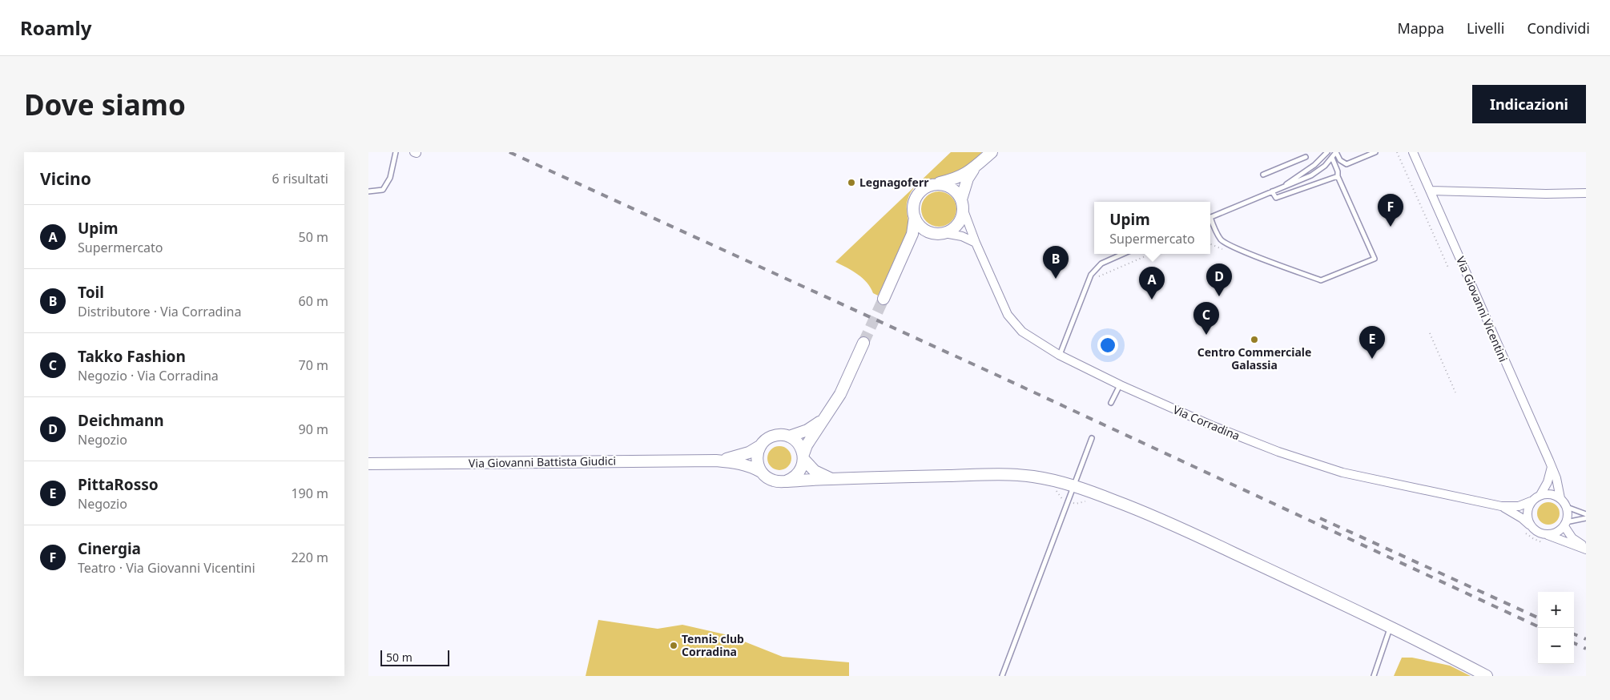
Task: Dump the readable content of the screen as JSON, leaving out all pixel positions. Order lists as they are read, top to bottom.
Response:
{
  "streets": {
    "main road": ["Via Giovanni Battista Giudici"],
    "street": ["Via Giovanni Vicentini", "Via Corradina"]
  },
  "crossings": [
    ["Via Giovanni Vicentini", "Via Corradina"]
  ],
  "places": ["Legnagoferr", "Centro Commerciale Galassia", "Tennis club Corradina"],
  "scale_bar": "50 m",
  "page": {
    "header": "Roamly",
    "nav": ["Mappa", "Livelli", "Condividi"],
    "buttons": "Indicazioni",
    "title": "Dove siamo",
    "heading": ["Vicino", "6 risultati"],
    "pins": [
      "F",
      "B",
      "D",
      "A",
      "C",
      "E"
    ],
    "popup": ["Upim", "Supermercato"],
    "list": [
      {
        "mark": "A",
        "name": "Upim",
        "note": "Supermercato",
        "value": "50 m"
      },
      {
        "mark": "B",
        "name": "Toil",
        "note": "Distributore · Via Corradina",
        "value": "60 m"
      },
      {
        "mark": "C",
        "name": "Takko Fashion",
        "note": "Negozio · Via Corradina",
        "value": "70 m"
      },
      {
        "mark": "D",
        "name": "Deichmann",
        "note": "Negozio",
        "value": "90 m"
      },
      {
        "mark": "E",
        "name": "PittaRosso",
        "note": "Negozio",
        "value": "190 m"
      },
      {
        "mark": "F",
        "name": "Cinergia",
        "note": "Teatro · Via Giovanni Vicentini",
        "value": "220 m"
      }
    ],
    "map_buttons": ["+", "−"],
    "scale": "50 m"
  }
}
